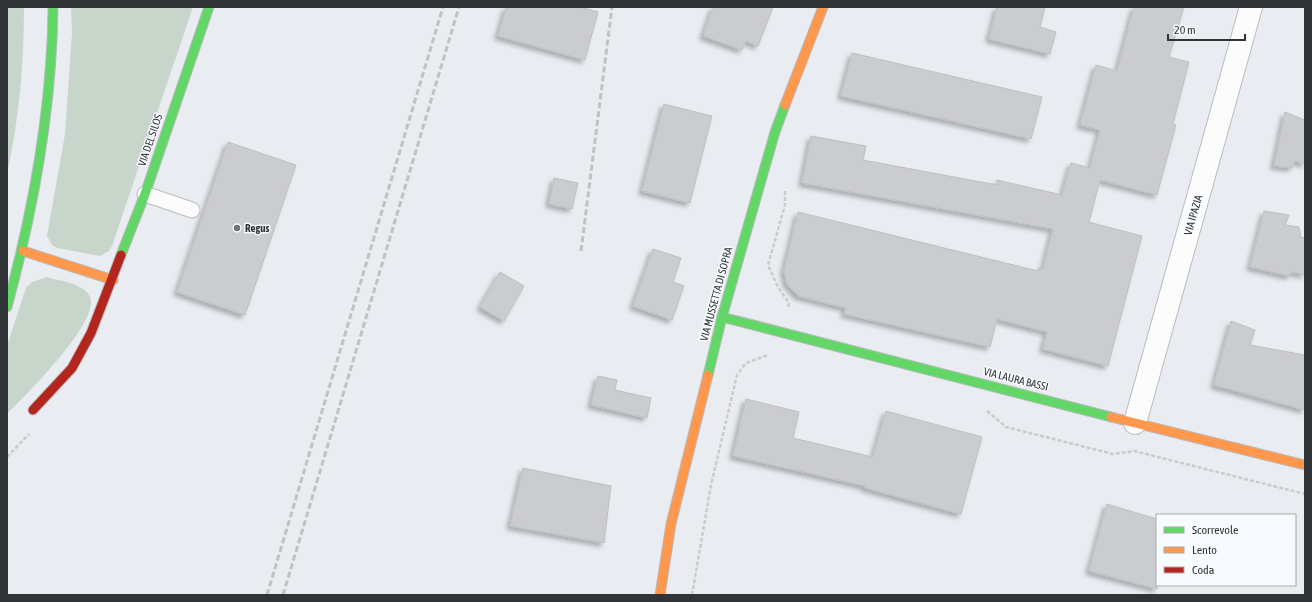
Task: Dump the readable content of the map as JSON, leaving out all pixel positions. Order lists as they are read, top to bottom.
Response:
{
  "streets": {
    "street": [
      "VIA DEL SILOS",
      "VIA IPAZIA",
      "VIA MUSSETTA DI SOPRA",
      "VIA LAURA BASSI"
    ]
  },
  "crossings": [
    ["VIA IPAZIA", "VIA LAURA BASSI"],
    ["VIA MUSSETTA DI SOPRA", "VIA LAURA BASSI"]
  ],
  "places": ["Regus"],
  "legend": ["Scorrevole", "Lento", "Coda"],
  "scale_bar": "20 m"
}
